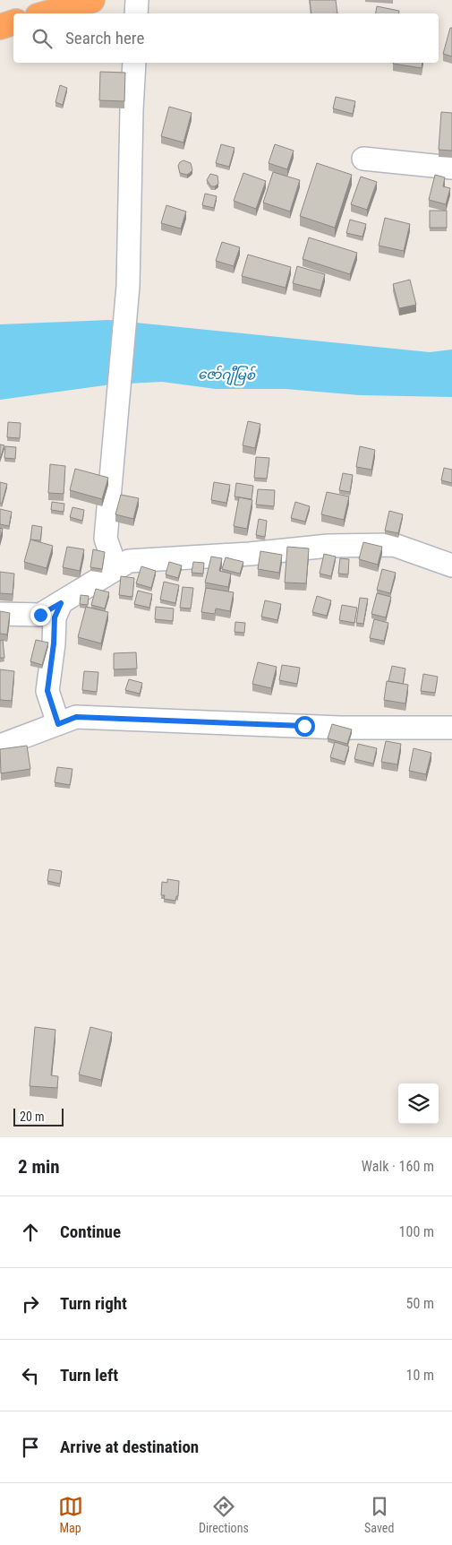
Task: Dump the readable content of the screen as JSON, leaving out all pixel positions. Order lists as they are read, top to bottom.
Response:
{
  "water": ["ဇော်ဂျီမြစ်"],
  "scale_bar": "20 m",
  "page": {
    "search": "Search here",
    "scale": "20 m",
    "heading": ["2 min", "Walk · 160 m"],
    "list": [
      ["Continue", "100 m"],
      ["Turn right", "50 m"],
      ["Turn left", "10 m"],
      "Arrive at destination"
    ],
    "nav": ["Map", "Directions", "Saved"]
  }
}
